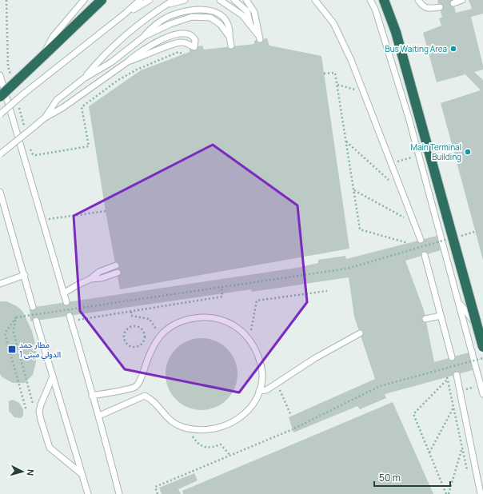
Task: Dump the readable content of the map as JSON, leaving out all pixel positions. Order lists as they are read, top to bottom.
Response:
{
  "places": {
    "other": ["Bus Waiting Area", "Main Terminal Building"],
    "transit": ["مطار حمد الدولي مبنى 1"]
  },
  "scale_bar": "50 m",
  "north": "right"
}
